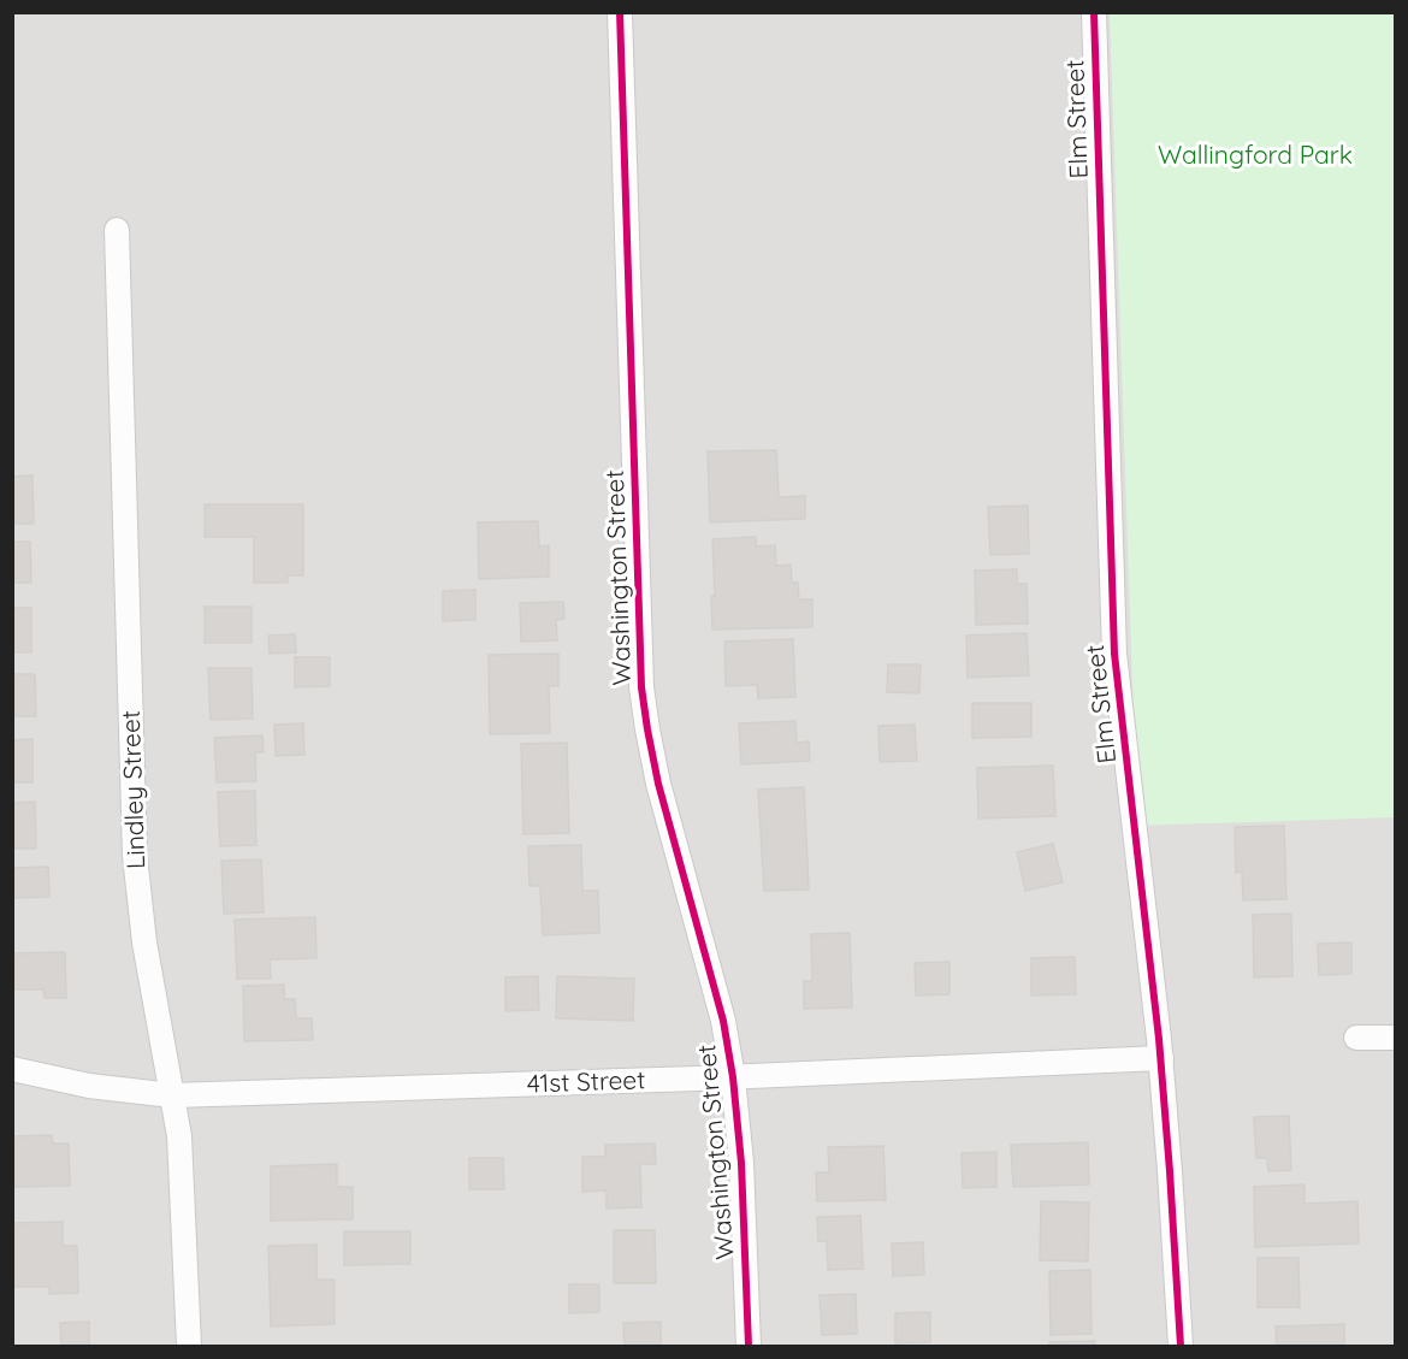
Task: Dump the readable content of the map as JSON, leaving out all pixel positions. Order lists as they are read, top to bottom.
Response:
{
  "streets": {
    "street": [
      "Elm Street",
      "Washington Street",
      "Lindley Street",
      "41st Street"
    ]
  },
  "crossings": [
    ["Elm Street", "41st Street"],
    ["Washington Street", "41st Street"],
    ["Lindley Street", "41st Street"]
  ],
  "parks": ["Wallingford Park"]
}
